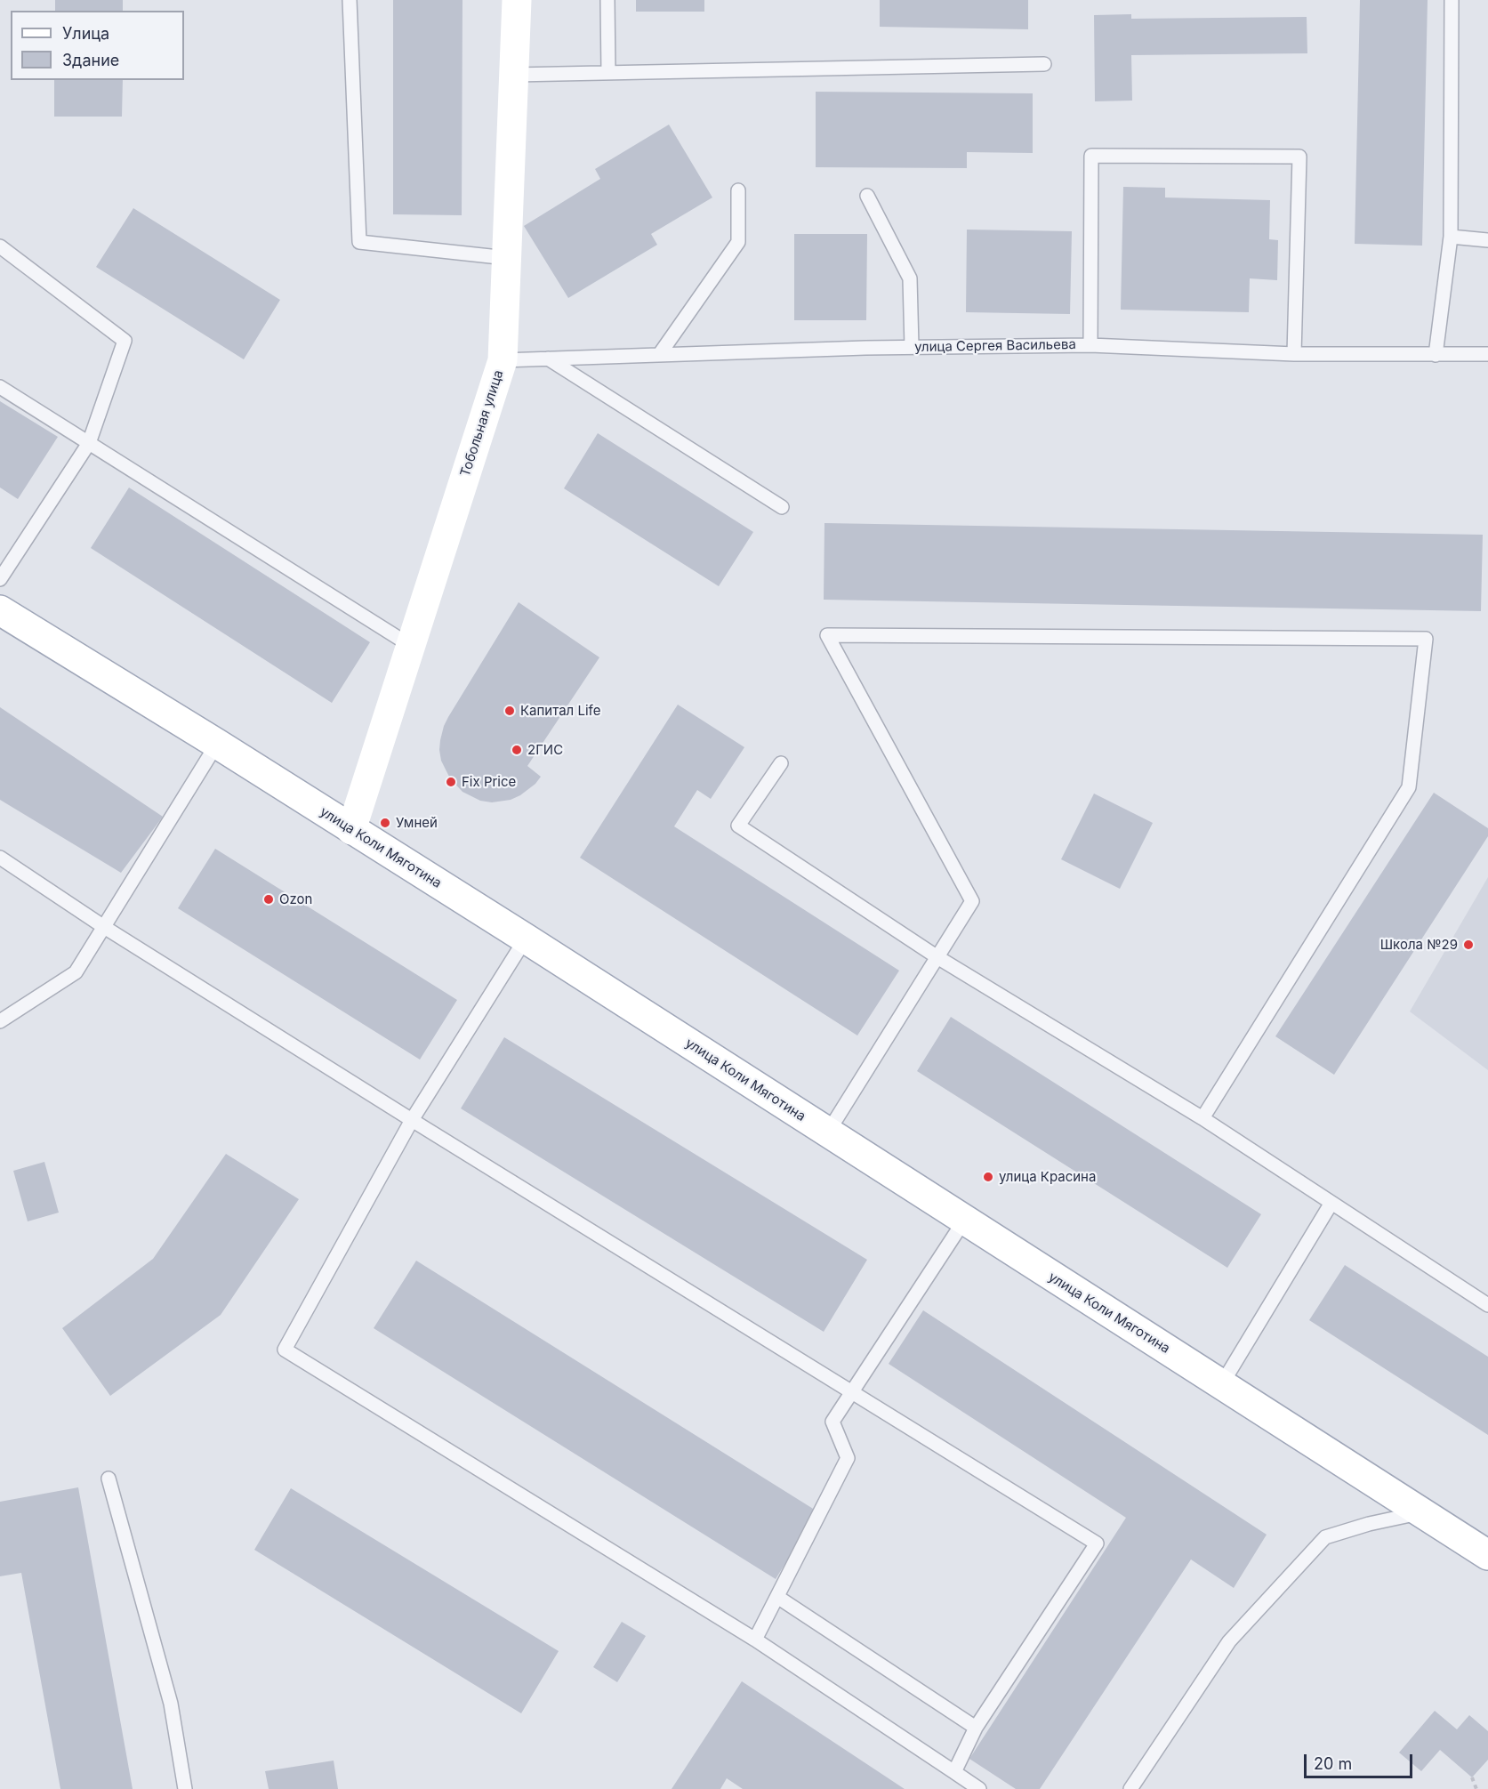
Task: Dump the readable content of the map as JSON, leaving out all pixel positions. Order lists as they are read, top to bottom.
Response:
{
  "streets": {
    "main road": ["Тобольная улица", "улица Коли Мяготина"],
    "lane": ["улица Сергея Васильева"]
  },
  "crossings": [
    ["улица Сергея Васильева", "Тобольная улица"],
    ["Тобольная улица", "улица Коли Мяготина"]
  ],
  "places": [
    "Капитал Life",
    "2ГИС",
    "Fix Price",
    "Умней",
    "Ozon",
    "Школа №29",
    "улица Красина"
  ],
  "legend": ["Улица", "Здание"],
  "scale_bar": "20 m"
}
